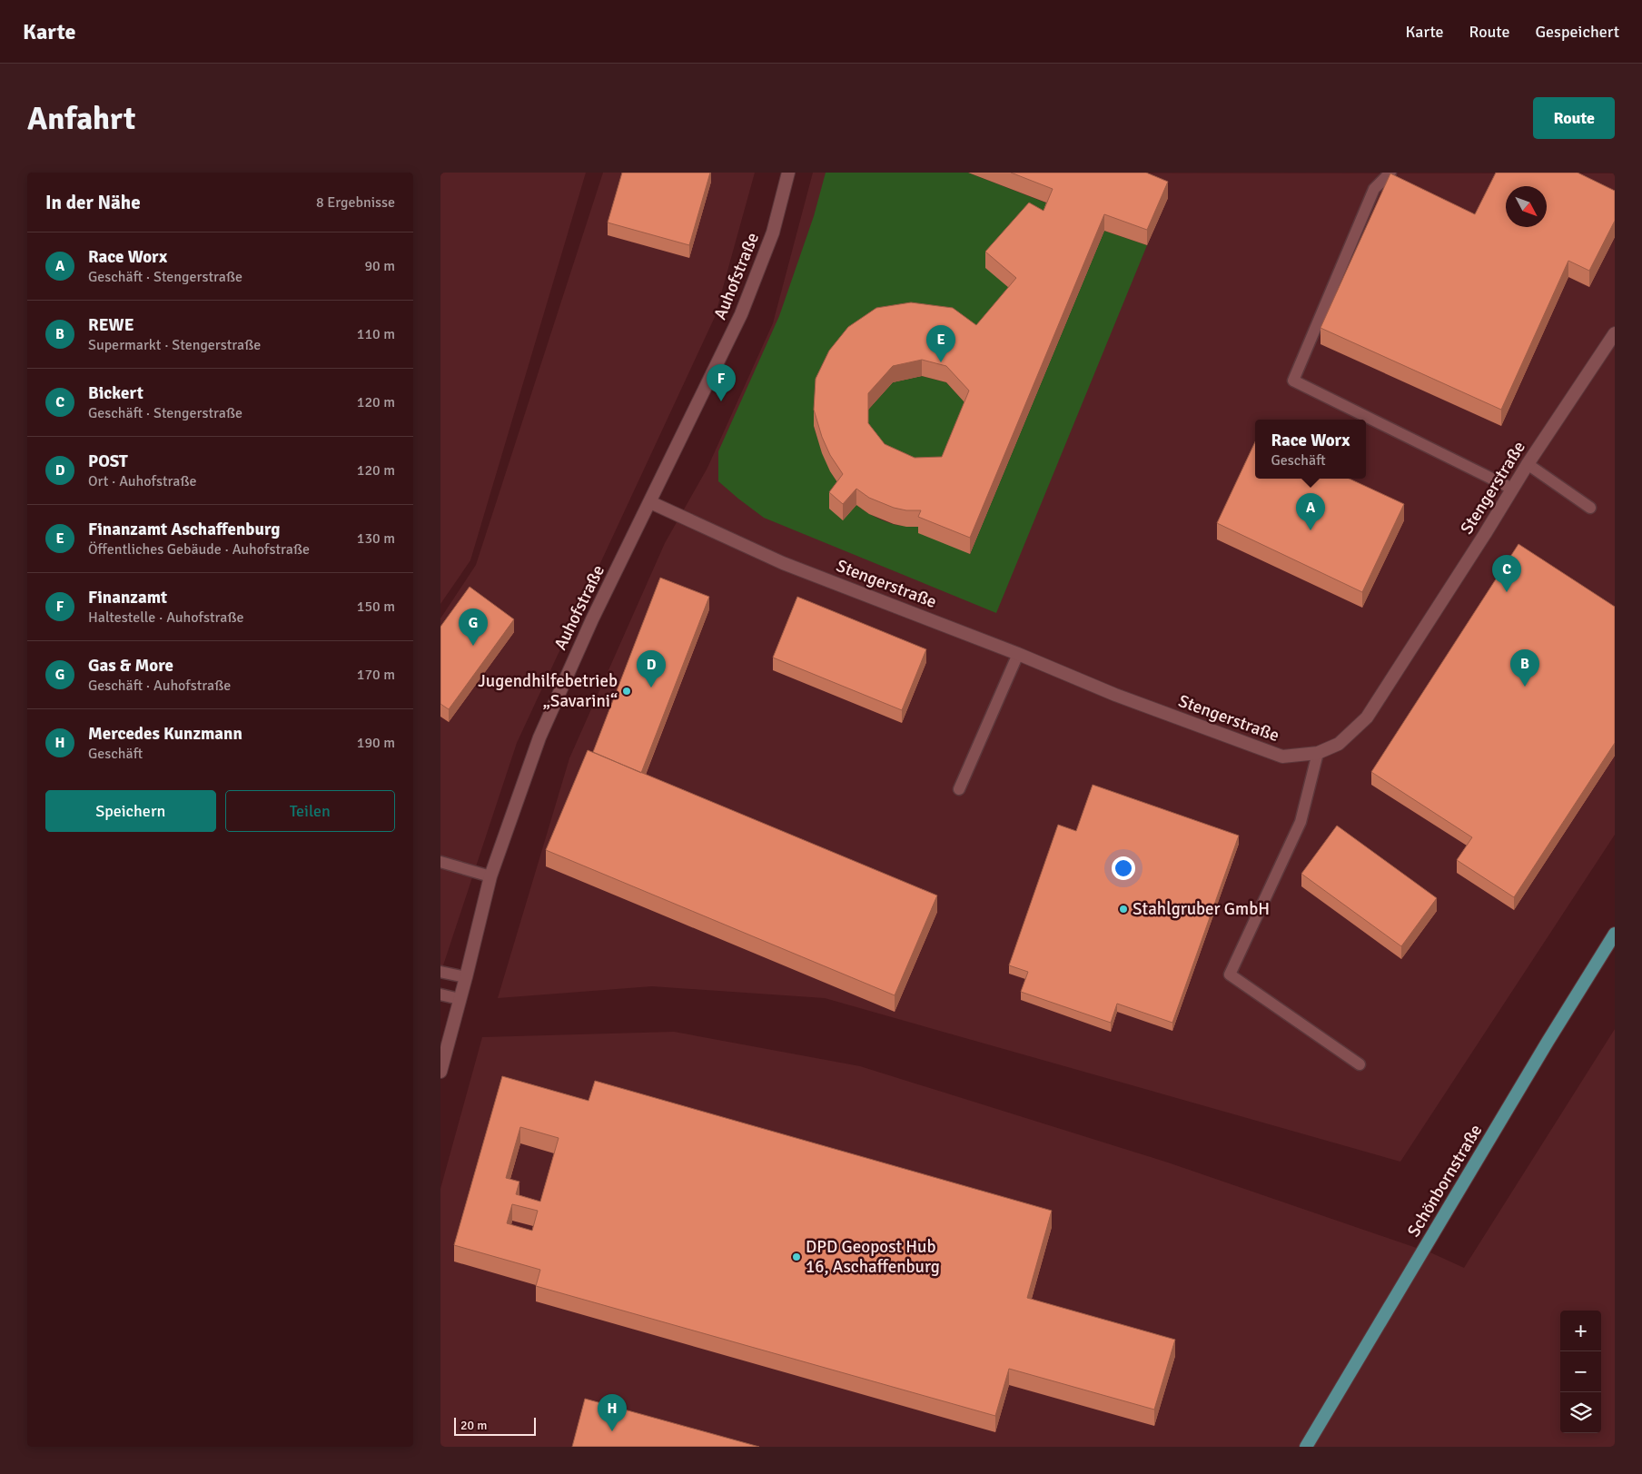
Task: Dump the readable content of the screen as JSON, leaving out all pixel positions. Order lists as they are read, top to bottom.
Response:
{
  "streets": {
    "main road": ["Schönbornstraße"],
    "street": ["Auhofstraße", "Stengerstraße"]
  },
  "crossings": [
    ["Auhofstraße", "Stengerstraße"]
  ],
  "places": ["Jugendhilfebetrieb „Savarini“", "Stahlgruber GmbH", "DPD Geopost Hub 16, Aschaffenburg"],
  "scale_bar": "20 m",
  "north": "bottom right",
  "page": {
    "header": "Karte",
    "nav": ["Karte", "Route", "Gespeichert"],
    "buttons": [
      "Route",
      ["Speichern", "Teilen"]
    ],
    "title": "Anfahrt",
    "heading": ["In der Nähe", "8 Ergebnisse"],
    "list": [
      {
        "mark": "A",
        "name": "Race Worx",
        "note": "Geschäft · Stengerstraße",
        "value": "90 m"
      },
      {
        "mark": "B",
        "name": "REWE",
        "note": "Supermarkt · Stengerstraße",
        "value": "110 m"
      },
      {
        "mark": "C",
        "name": "Bickert",
        "note": "Geschäft · Stengerstraße",
        "value": "120 m"
      },
      {
        "mark": "D",
        "name": "POST",
        "note": "Ort · Auhofstraße",
        "value": "120 m"
      },
      {
        "mark": "E",
        "name": "Finanzamt Aschaffenburg",
        "note": "Öffentliches Gebäude · Auhofstraße",
        "value": "130 m"
      },
      {
        "mark": "F",
        "name": "Finanzamt",
        "note": "Haltestelle · Auhofstraße",
        "value": "150 m"
      },
      {
        "mark": "G",
        "name": "Gas & More",
        "note": "Geschäft · Auhofstraße",
        "value": "170 m"
      },
      {
        "mark": "H",
        "name": "Mercedes Kunzmann",
        "note": "Geschäft",
        "value": "190 m"
      }
    ],
    "pins": [
      "E",
      "F",
      "A",
      "C",
      "G",
      "B",
      "D",
      "H"
    ],
    "popup": ["Race Worx", "Geschäft"],
    "map_buttons": ["+", "−"],
    "scale": "20 m"
  }
}
